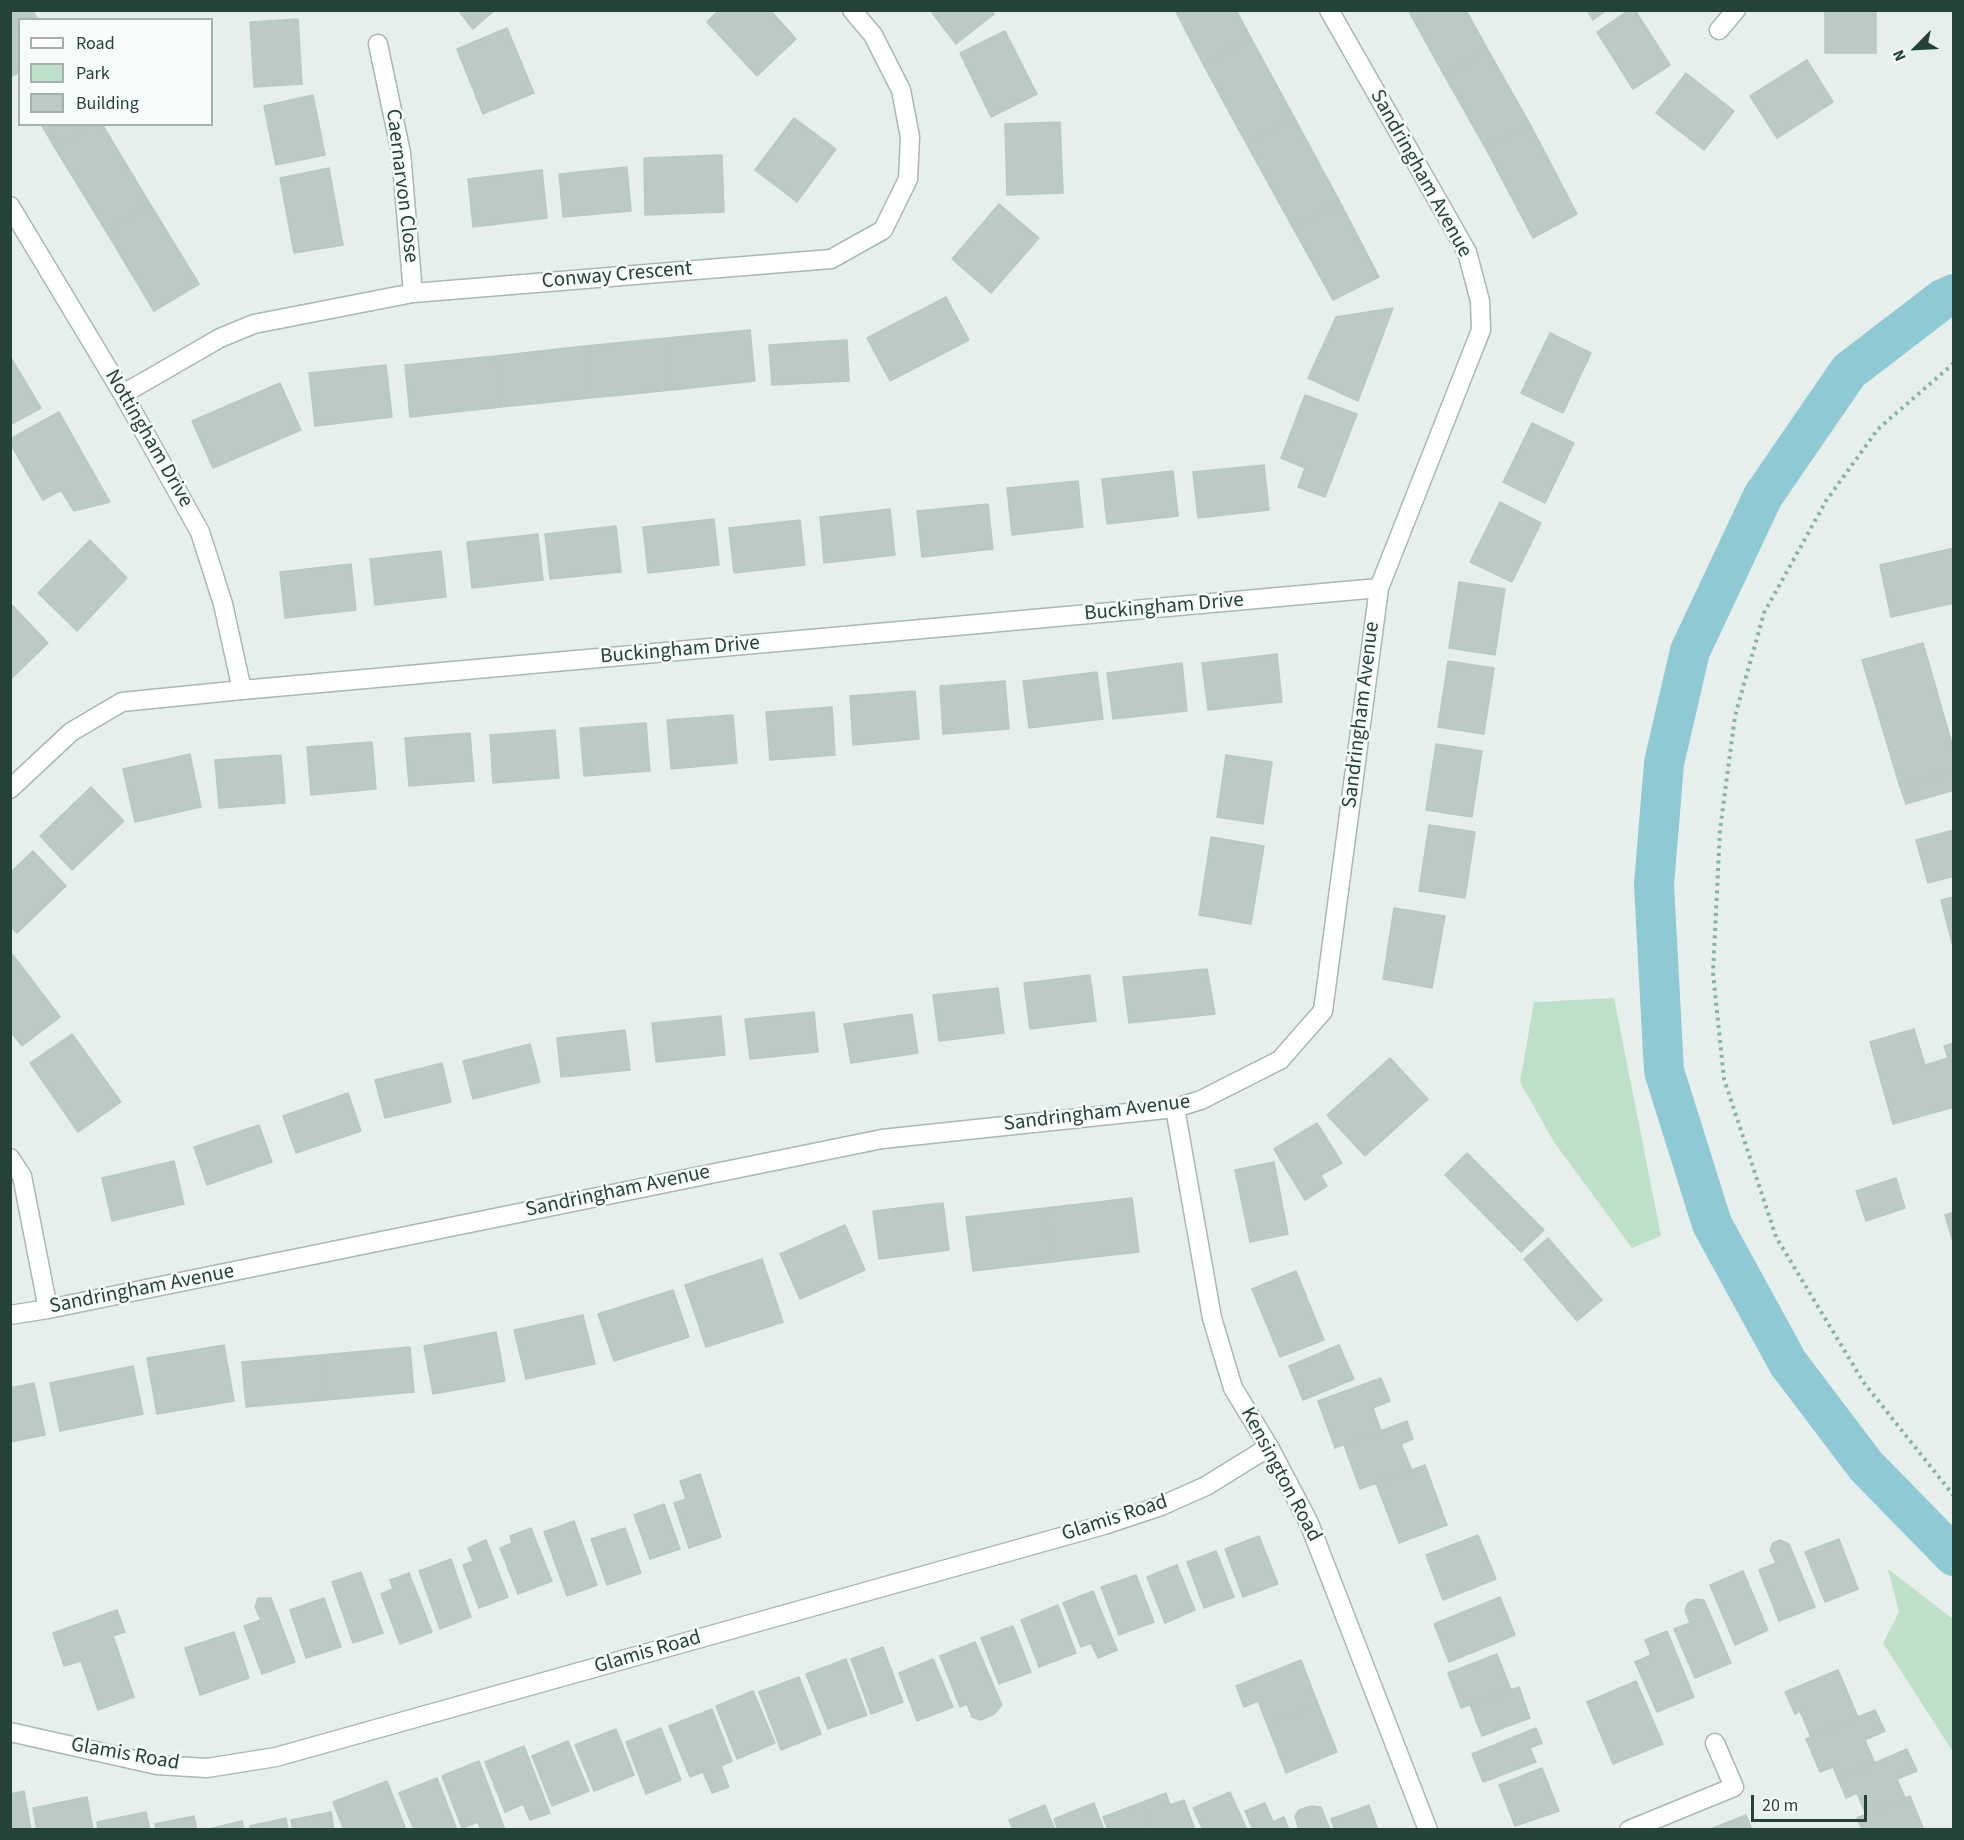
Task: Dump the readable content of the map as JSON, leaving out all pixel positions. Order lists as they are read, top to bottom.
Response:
{
  "streets": {
    "street": [
      "Sandringham Avenue",
      "Caernarvon Close",
      "Conway Crescent",
      "Nottingham Drive",
      "Buckingham Drive",
      "Kensington Road",
      "Glamis Road"
    ]
  },
  "crossings": [
    ["Sandringham Avenue", "Buckingham Drive"],
    ["Sandringham Avenue", "Kensington Road"],
    ["Caernarvon Close", "Conway Crescent"],
    ["Conway Crescent", "Nottingham Drive"],
    ["Nottingham Drive", "Buckingham Drive"],
    ["Kensington Road", "Glamis Road"]
  ],
  "legend": ["Road", "Park", "Building"],
  "scale_bar": "20 m",
  "north": "bottom left"
}
